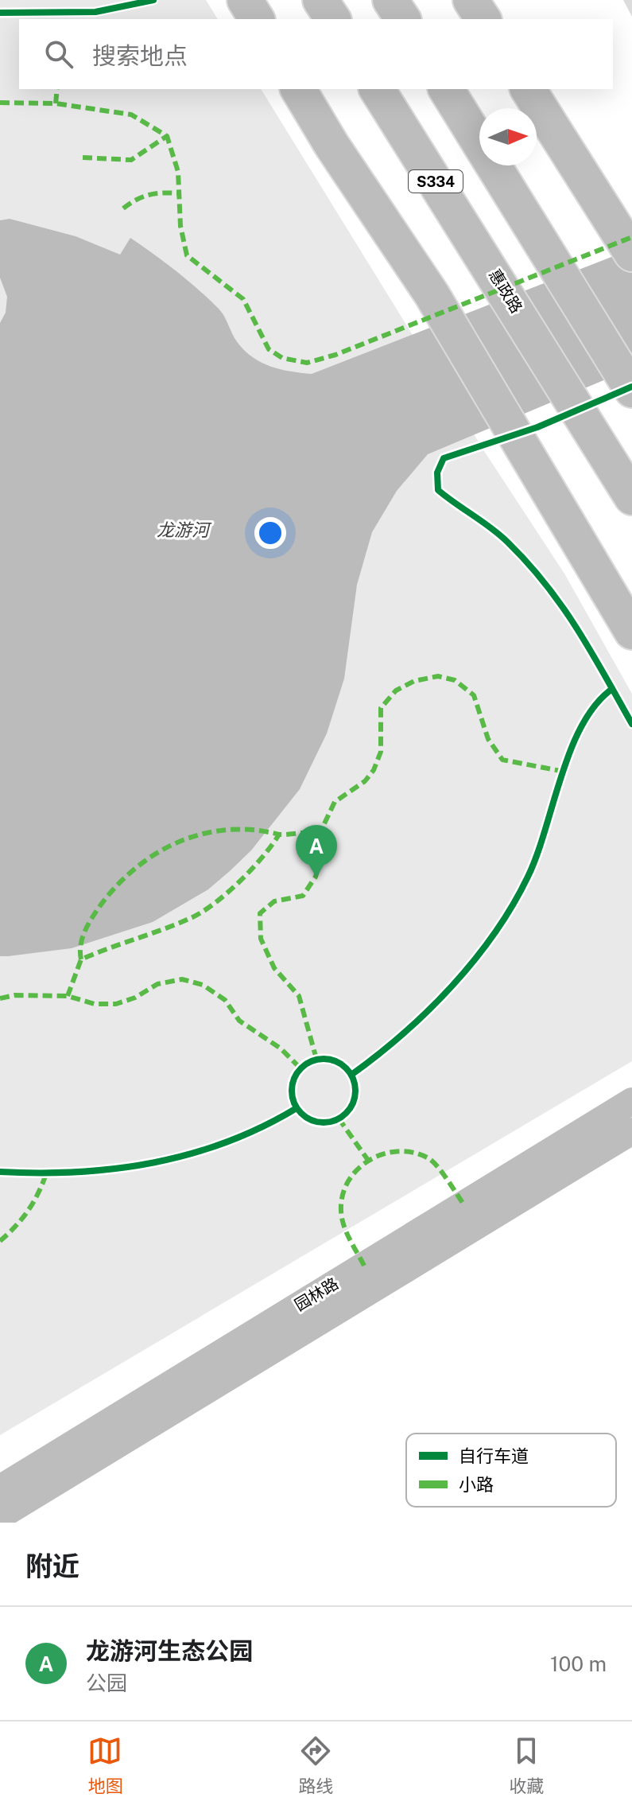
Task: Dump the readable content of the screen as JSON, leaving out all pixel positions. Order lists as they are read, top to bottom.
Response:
{
  "streets": {
    "main road": ["S334", "惠政路"],
    "street": ["园林路"]
  },
  "water": ["龙游河"],
  "legend": ["自行车道", "小路"],
  "north": "right",
  "page": {
    "search": "搜索地点",
    "pins": "A",
    "heading": "附近",
    "list": [
      {
        "mark": "A",
        "name": "龙游河生态公园",
        "note": "公园",
        "value": "100 m"
      }
    ],
    "nav": ["地图", "路线", "收藏"]
  }
}
